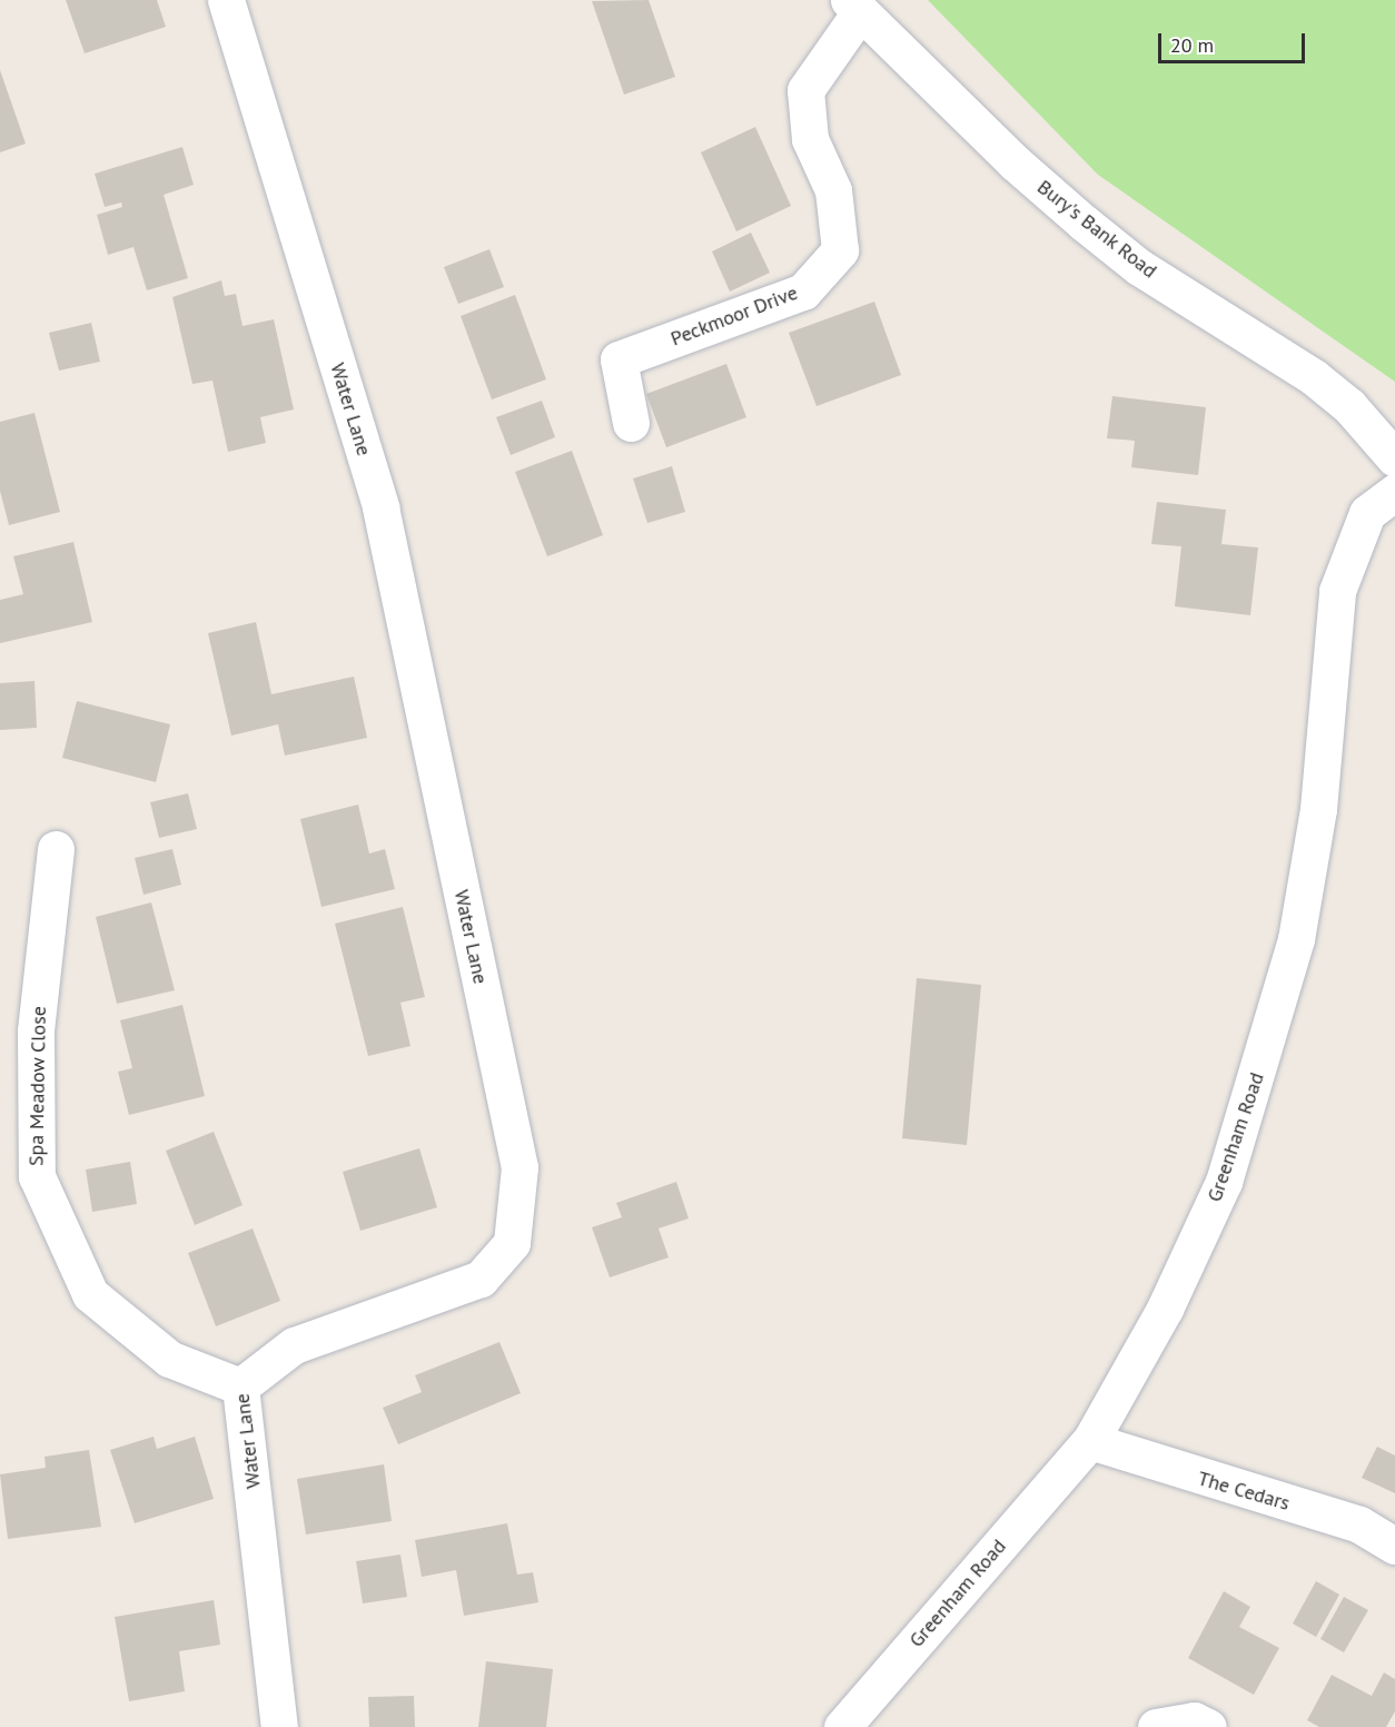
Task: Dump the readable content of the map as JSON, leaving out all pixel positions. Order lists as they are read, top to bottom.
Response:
{
  "streets": {
    "street": [
      "Bury's Bank Road",
      "Peckmoor Drive",
      "Water Lane",
      "Spa Meadow Close",
      "Greenham Road",
      "The Cedars"
    ]
  },
  "crossings": [
    ["Bury's Bank Road", "Peckmoor Drive"],
    ["Water Lane", "Spa Meadow Close"],
    ["Greenham Road", "The Cedars"]
  ],
  "scale_bar": "20 m"
}
